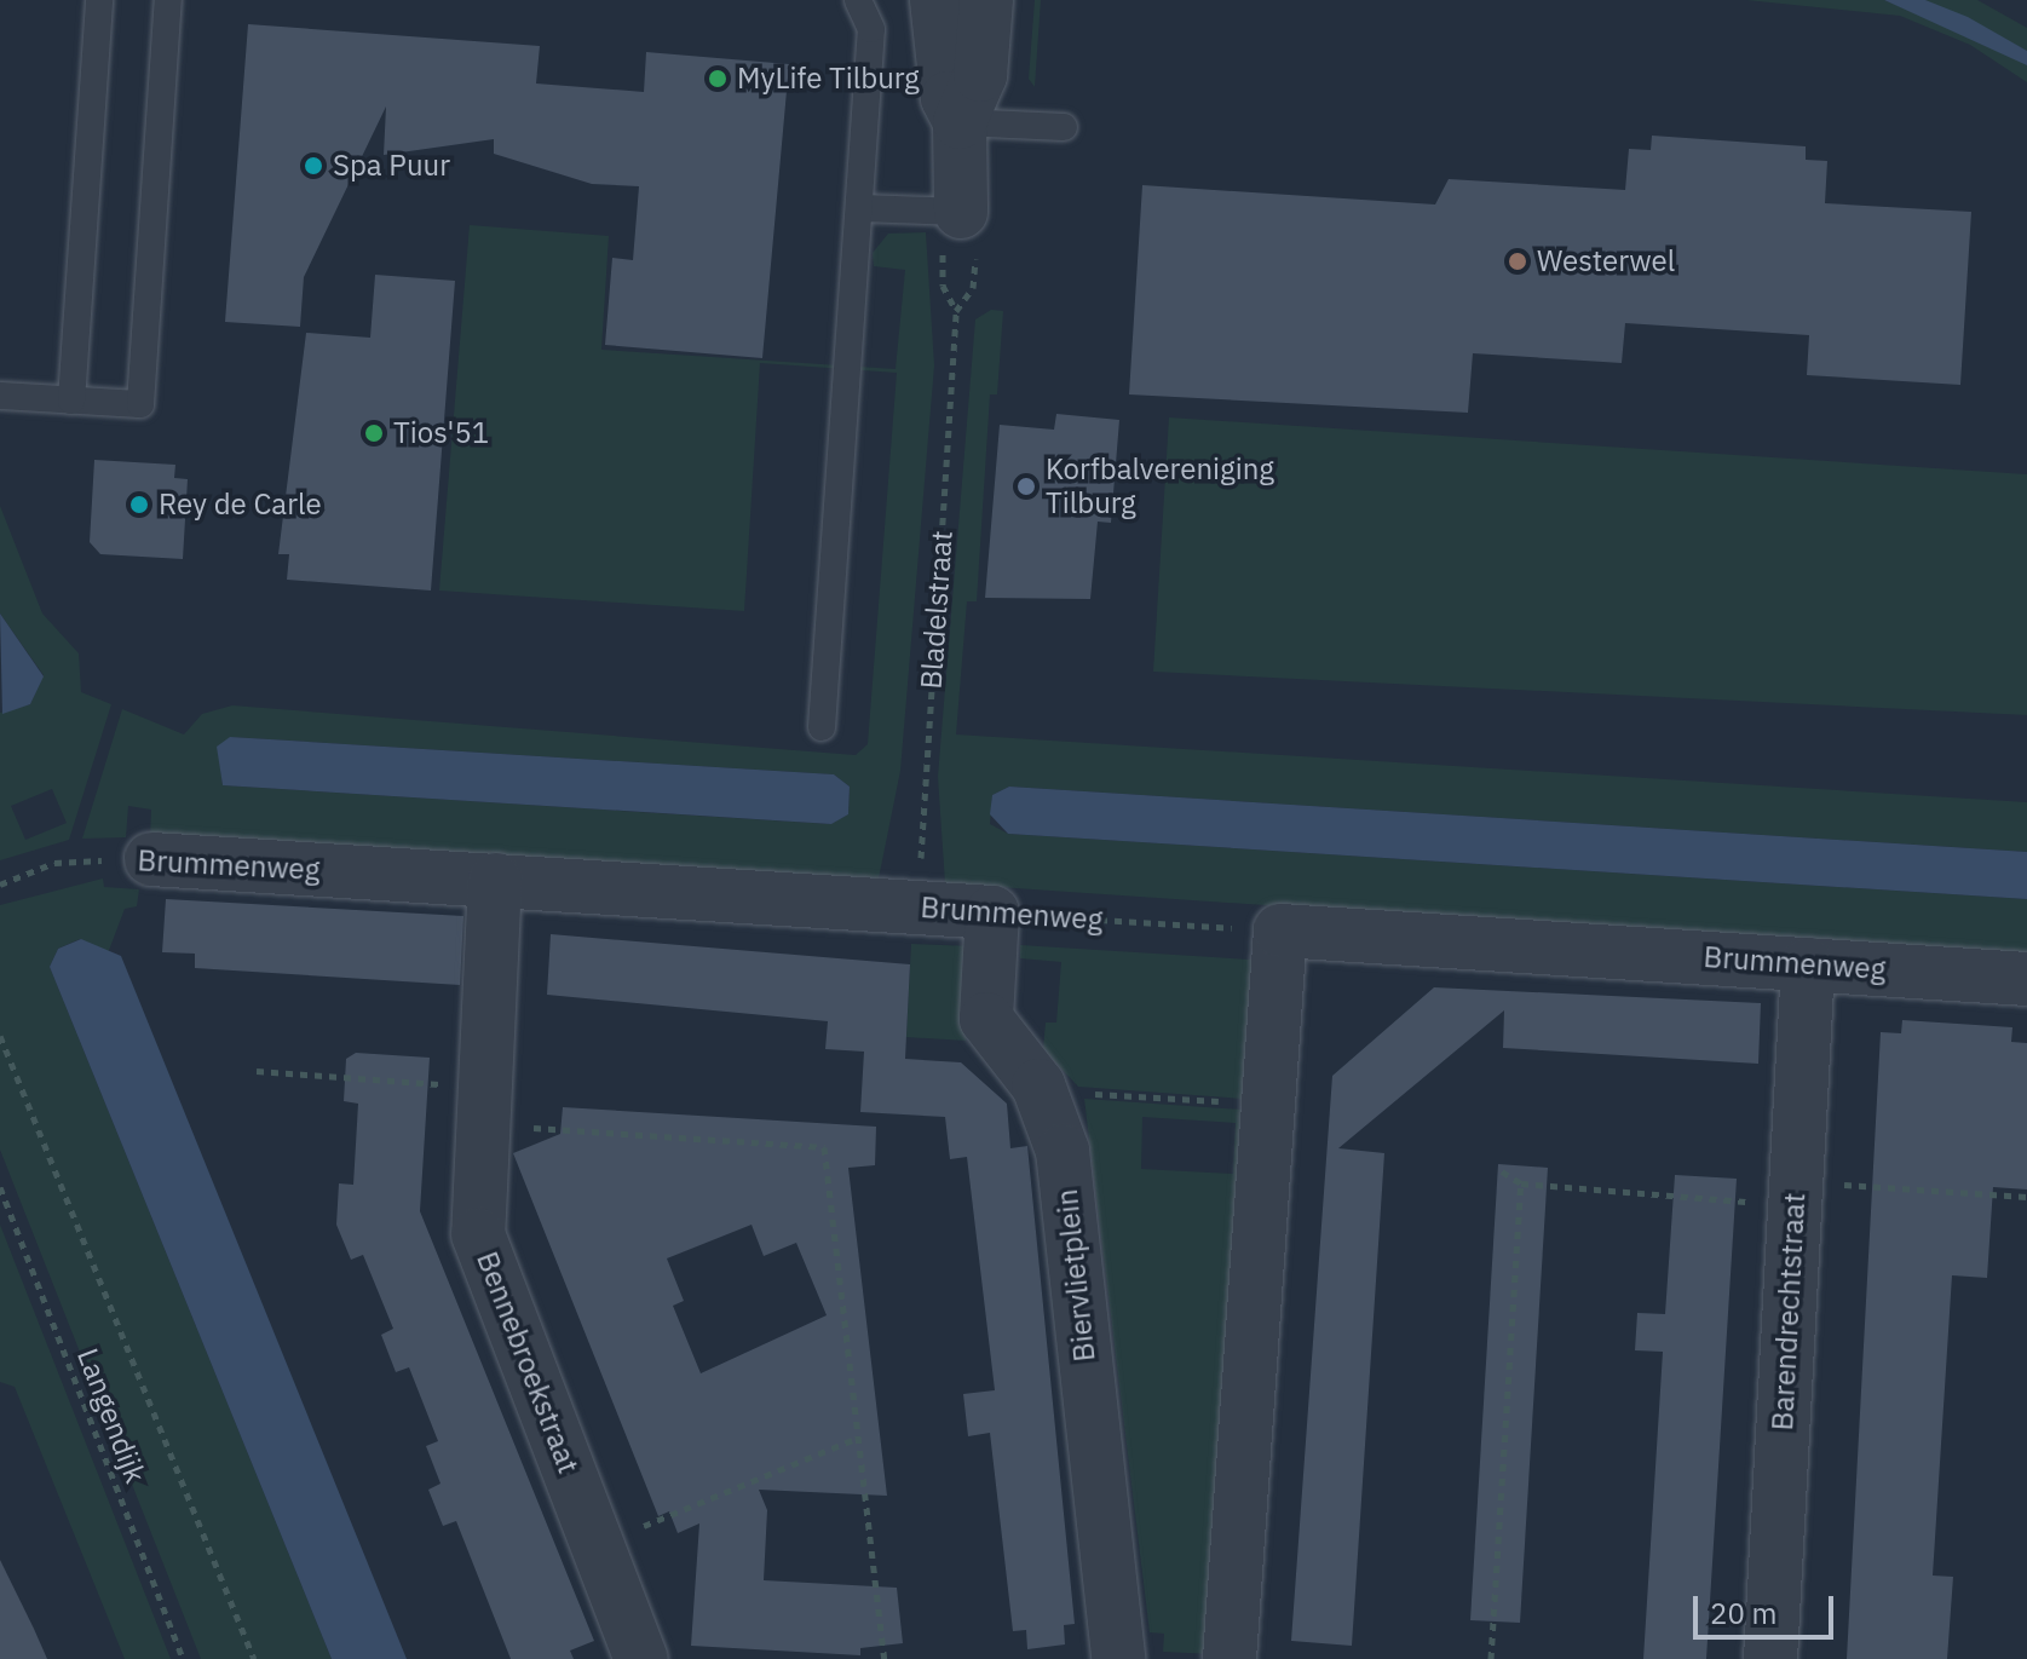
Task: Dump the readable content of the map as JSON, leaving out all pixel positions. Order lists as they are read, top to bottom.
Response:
{
  "streets": {
    "street": [
      "Brummenweg",
      "Biervlietplein",
      "Barendrechtstraat",
      "Bennebroekstraat"
    ],
    "path": ["Bladelstraat", "Langendijk"]
  },
  "crossings": [
    ["Bladelstraat", "Brummenweg"],
    ["Brummenweg", "Biervlietplein"],
    ["Brummenweg", "Barendrechtstraat"],
    ["Brummenweg", "Bennebroekstraat"]
  ],
  "places": [
    "MyLife Tilburg",
    "Spa Puur",
    "Westerwel",
    "Tios'51",
    "Korfbalvereniging Tilburg",
    "Rey de Carle"
  ],
  "scale_bar": "20 m"
}
